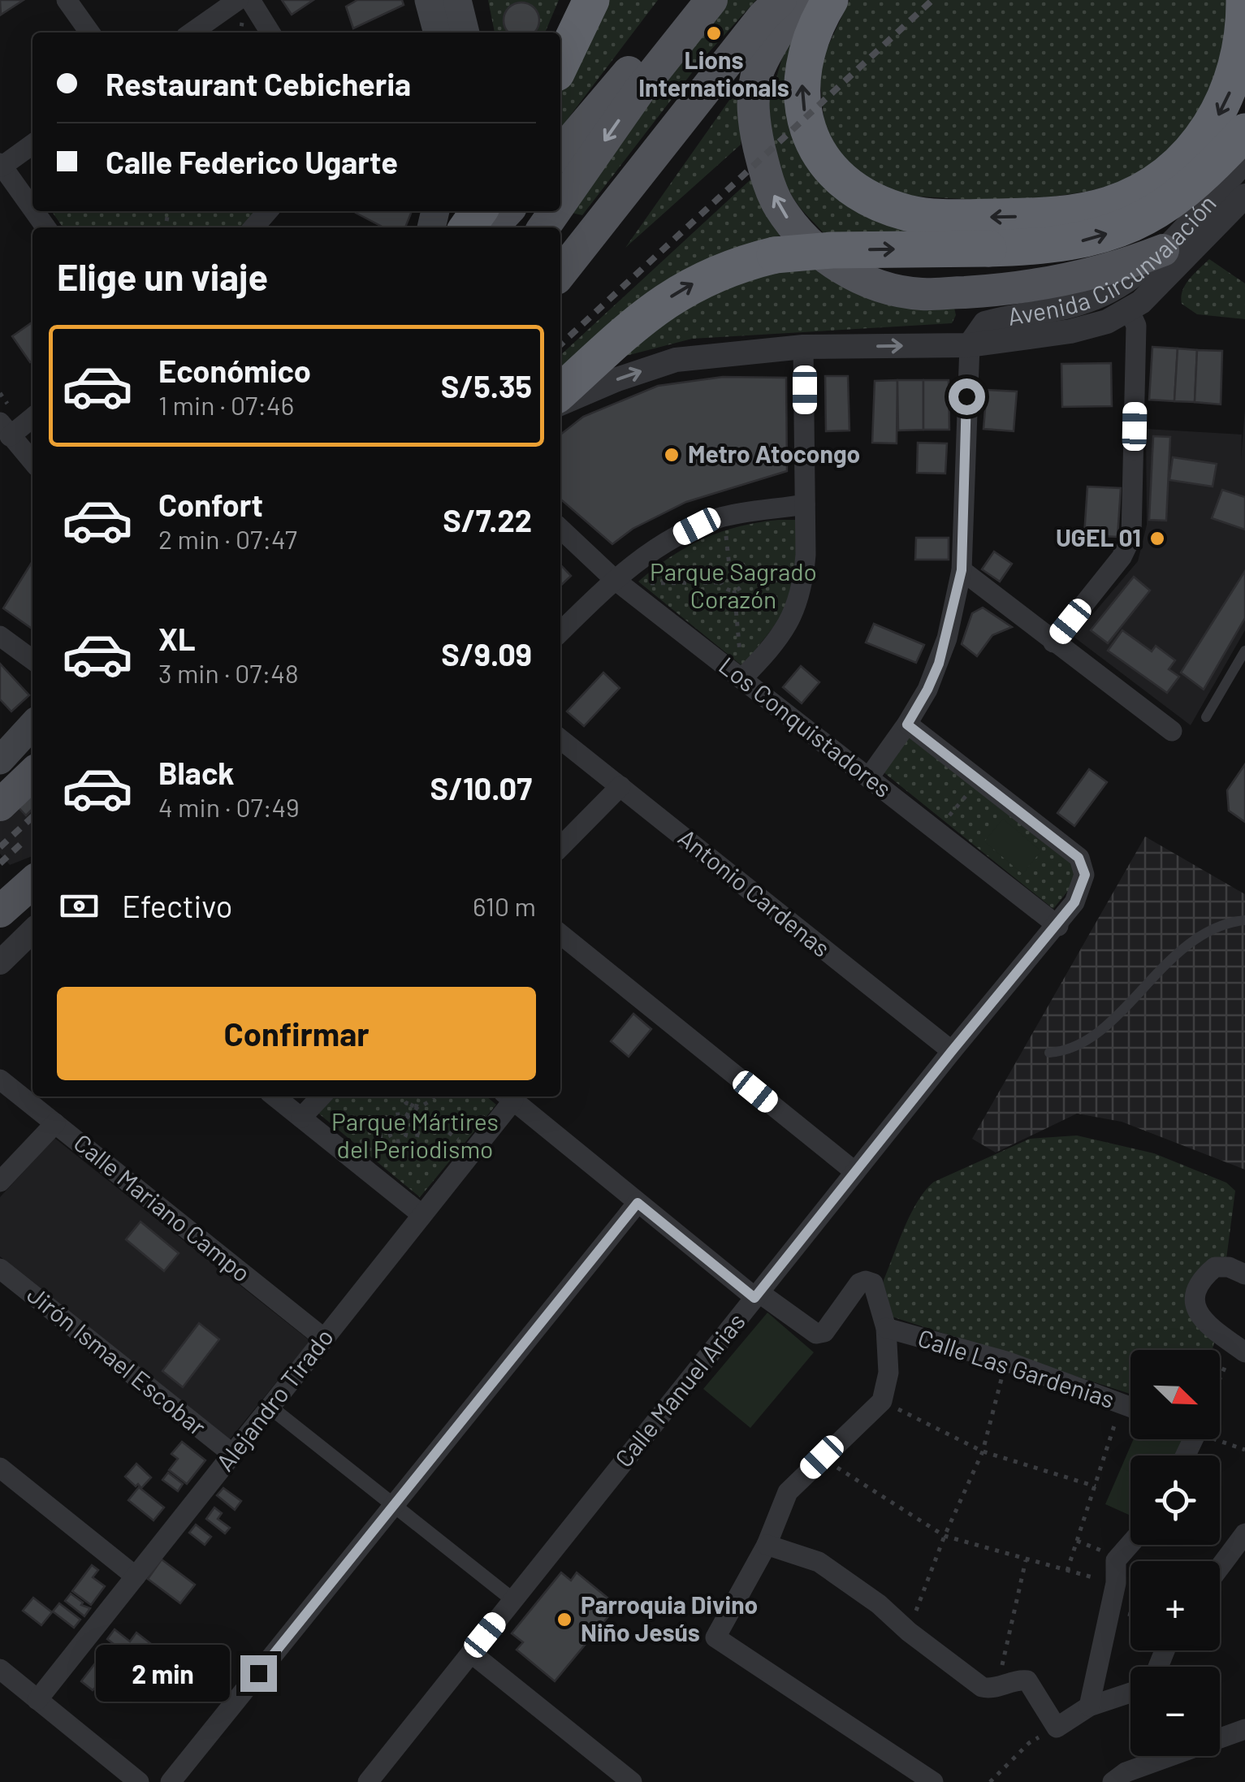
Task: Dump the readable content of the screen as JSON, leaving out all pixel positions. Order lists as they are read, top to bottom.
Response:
{
  "streets": {
    "street": [
      "Avenida Circunvalación",
      "Los Conquistadores",
      "Antonio Cardenas",
      "Calle Mariano Campo",
      "Jirón Ismael Escobar",
      "Calle Las Gardenias",
      "Calle Manuel Arias",
      "Alejandro Tirado"
    ]
  },
  "crossings": [
    ["Los Conquistadores", "Calle Manuel Arias"],
    ["Antonio Cardenas", "Calle Manuel Arias"],
    ["Calle Mariano Campo", "Alejandro Tirado"],
    ["Jirón Ismael Escobar", "Alejandro Tirado"]
  ],
  "parks": ["Parque Sagrado Corazón", "Parque Mártires del Periodismo"],
  "places": [
    "Lions Internationals",
    "Metro Atocongo",
    "UGEL 01",
    "Parroquia Divino Niño Jesús"
  ],
  "north": "bottom right",
  "page": {
    "banner": ["Restaurant Cebicheria", "Calle Federico Ugarte"],
    "heading": "Elige un viaje",
    "list": [
      {
        "name": "Económico",
        "note": "1 min · 07:46",
        "value": "S/5.35"
      },
      {
        "name": "Confort",
        "note": "2 min · 07:47",
        "value": "S/7.22"
      },
      {
        "name": "XL",
        "note": "3 min · 07:48",
        "value": "S/9.09"
      },
      {
        "name": "Black",
        "note": "4 min · 07:49",
        "value": "S/10.07"
      }
    ],
    "pay": ["Efectivo", "610 m"],
    "buttons": "Confirmar",
    "map_buttons": ["+", "−"],
    "bubble": "2 min"
  }
}
